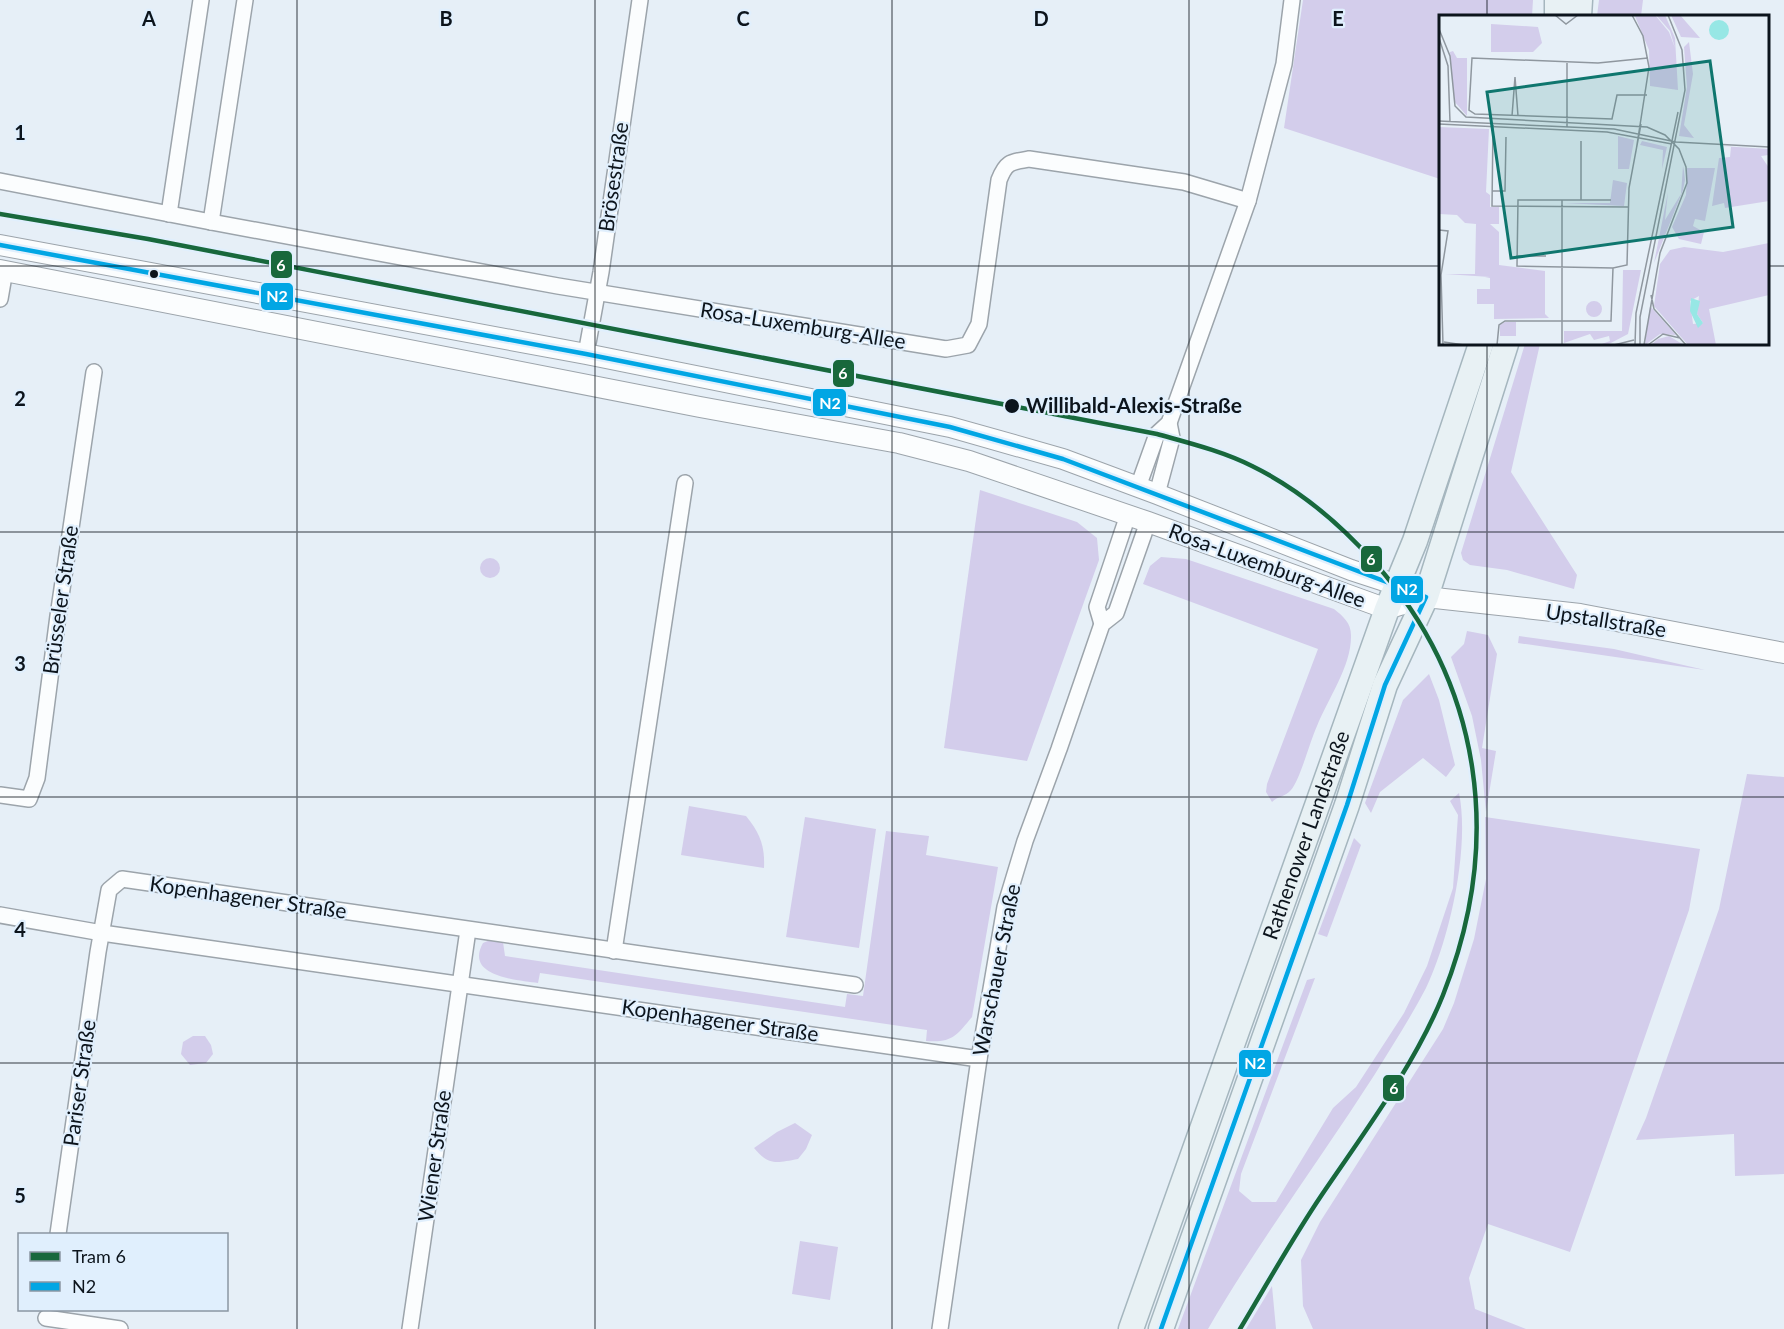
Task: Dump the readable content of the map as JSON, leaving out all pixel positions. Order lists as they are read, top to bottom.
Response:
{
  "streets": {
    "main road": ["Rathenower Landstraße"],
    "street": [
      "Brösestraße",
      "Rosa-Luxemburg-Allee",
      "Brüsseler Straße",
      "Upstallstraße",
      "Kopenhagener Straße",
      "Warschauer Straße",
      "Pariser Straße",
      "Wiener Straße"
    ]
  },
  "crossings": [
    ["Brösestraße", "Rosa-Luxemburg-Allee"],
    ["Rosa-Luxemburg-Allee", "Upstallstraße"],
    ["Rosa-Luxemburg-Allee", "Rathenower Landstraße"],
    ["Rosa-Luxemburg-Allee", "Warschauer Straße"],
    ["Upstallstraße", "Rathenower Landstraße"],
    ["Kopenhagener Straße", "Warschauer Straße"],
    ["Kopenhagener Straße", "Pariser Straße"],
    ["Kopenhagener Straße", "Wiener Straße"]
  ],
  "places": ["Willibald-Alexis-Straße"],
  "lines": ["tram line 6", "transit line N2"],
  "legend": ["Tram 6", "N2"],
  "grid": {
    "columns": [
      "A",
      "B",
      "C",
      "D",
      "E"
    ],
    "rows": [
      "1",
      "2",
      "3",
      "4",
      "5"
    ]
  }
}
